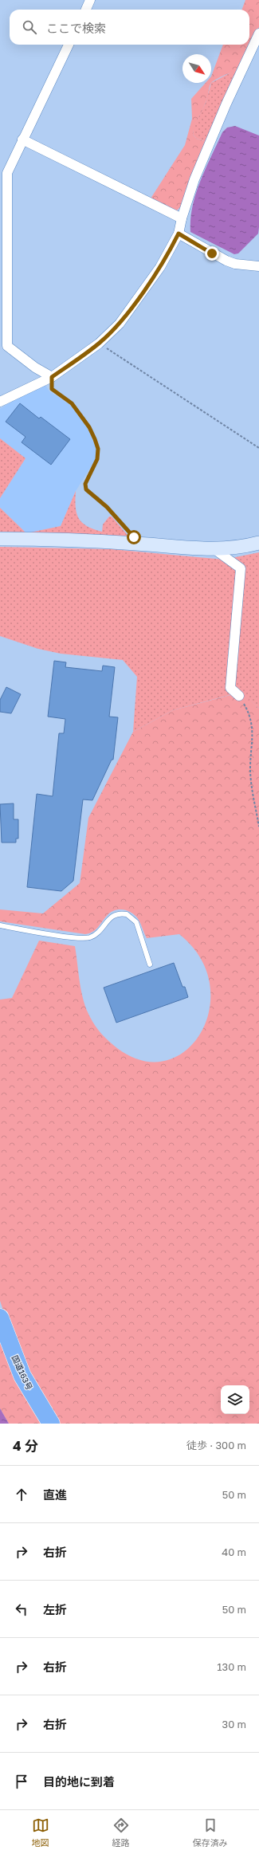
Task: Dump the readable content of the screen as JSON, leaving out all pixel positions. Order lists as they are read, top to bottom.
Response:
{
  "streets": {
    "highway": ["国道163号"]
  },
  "north": "bottom right",
  "page": {
    "search": "ここで検索",
    "heading": ["4 分", "徒歩 · 300 m"],
    "list": [
      ["直進", "50 m"],
      ["右折", "40 m"],
      ["左折", "50 m"],
      ["右折", "130 m"],
      ["右折", "30 m"],
      "目的地に到着"
    ],
    "nav": ["地図", "経路", "保存済み"]
  }
}
